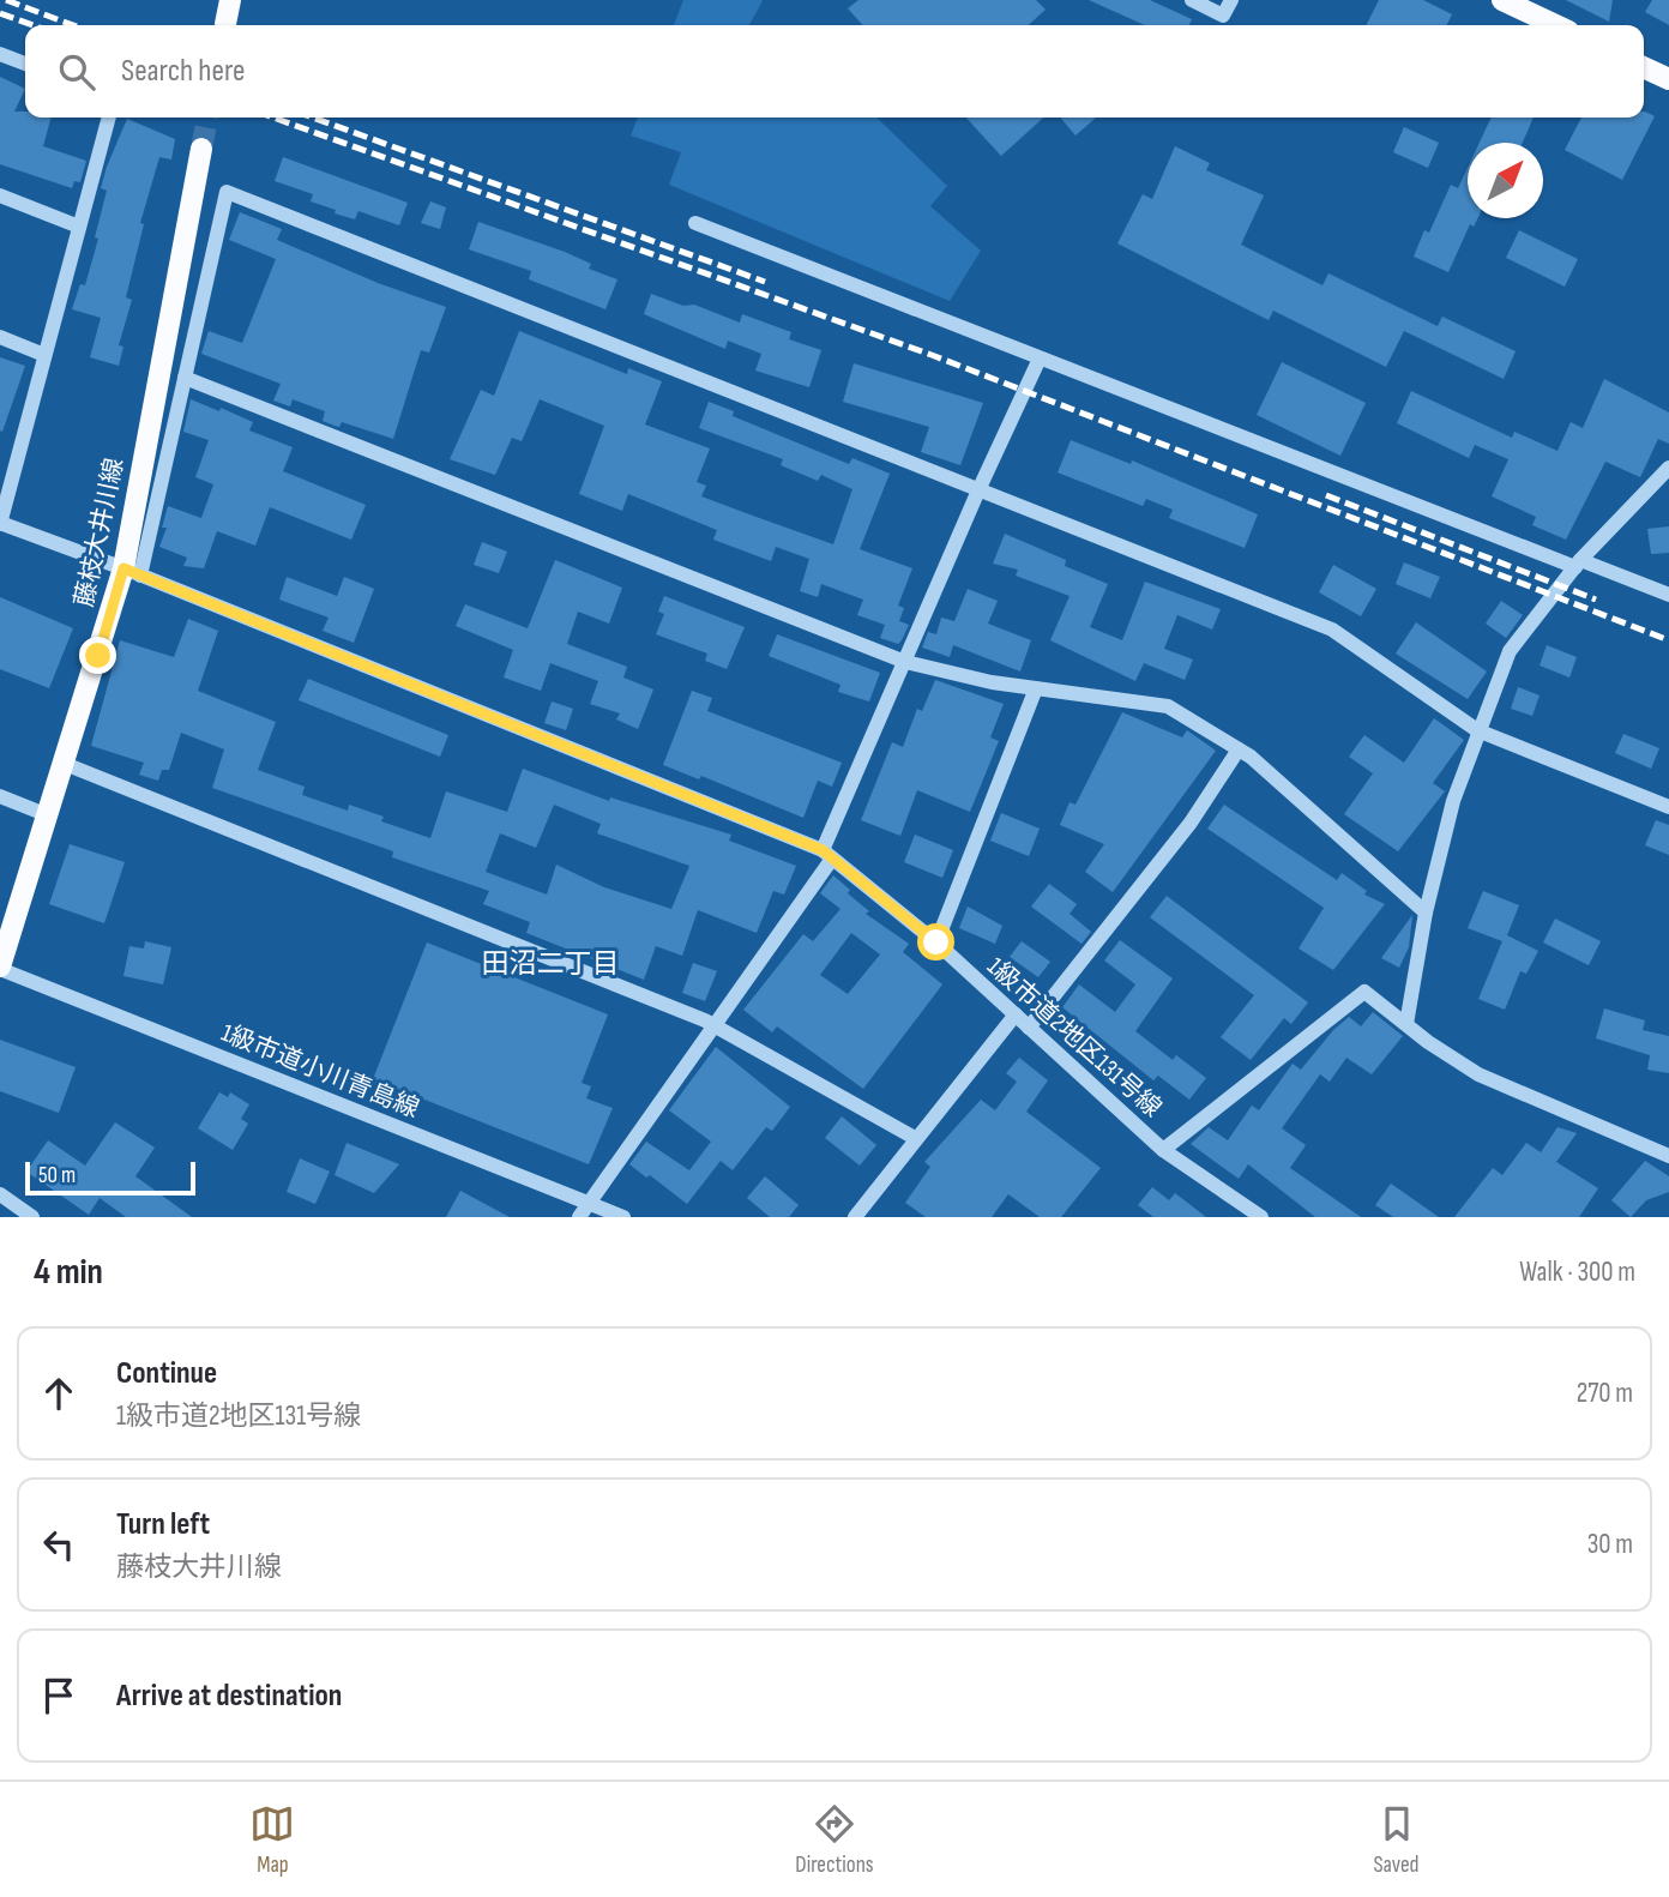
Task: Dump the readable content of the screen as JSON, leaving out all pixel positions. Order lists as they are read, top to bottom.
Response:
{
  "streets": {
    "main road": ["藤枝大井川線"],
    "street": ["1級市道2地区131号線", "1級市道小川青島線"]
  },
  "crossings": [
    ["藤枝大井川線", "1級市道2地区131号線"],
    ["藤枝大井川線", "1級市道小川青島線"]
  ],
  "districts": ["田沼二丁目"],
  "scale_bar": "50 m",
  "north": "top right",
  "page": {
    "search": "Search here",
    "scale": "50 m",
    "heading": ["4 min", "Walk · 300 m"],
    "list": [
      ["Continue", "1級市道2地区131号線", "270 m"],
      ["Turn left", "藤枝大井川線", "30 m"],
      "Arrive at destination"
    ],
    "nav": ["Map", "Directions", "Saved"]
  }
}
